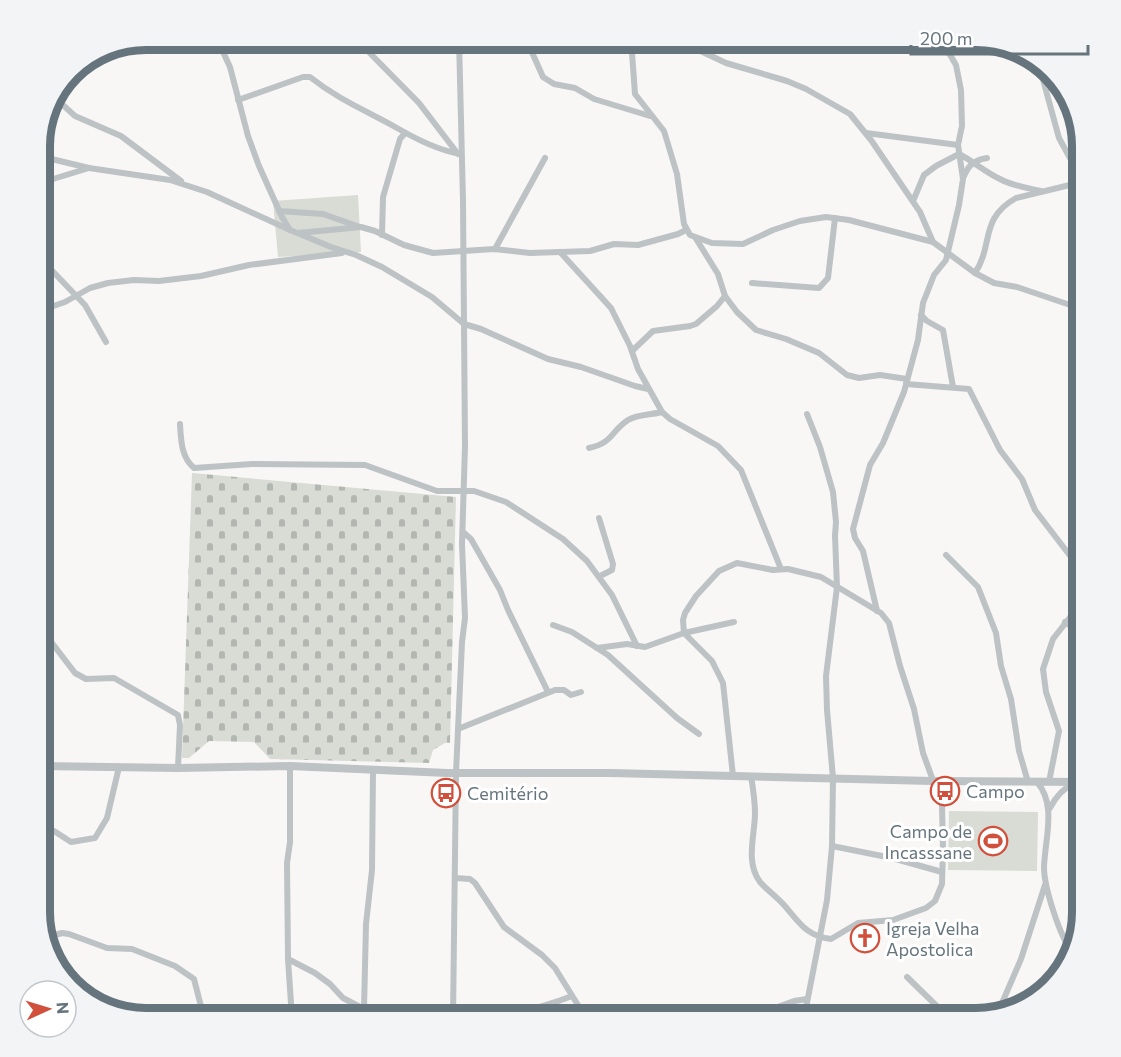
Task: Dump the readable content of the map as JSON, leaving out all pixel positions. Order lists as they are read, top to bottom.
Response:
{
  "places": {
    "bus stop": ["Campo", "Cemitério"],
    "sports": ["Campo de Incasssane"],
    "church": ["Igreja Velha Apostolica"]
  },
  "scale_bar": "200 m",
  "north": "right"
}
